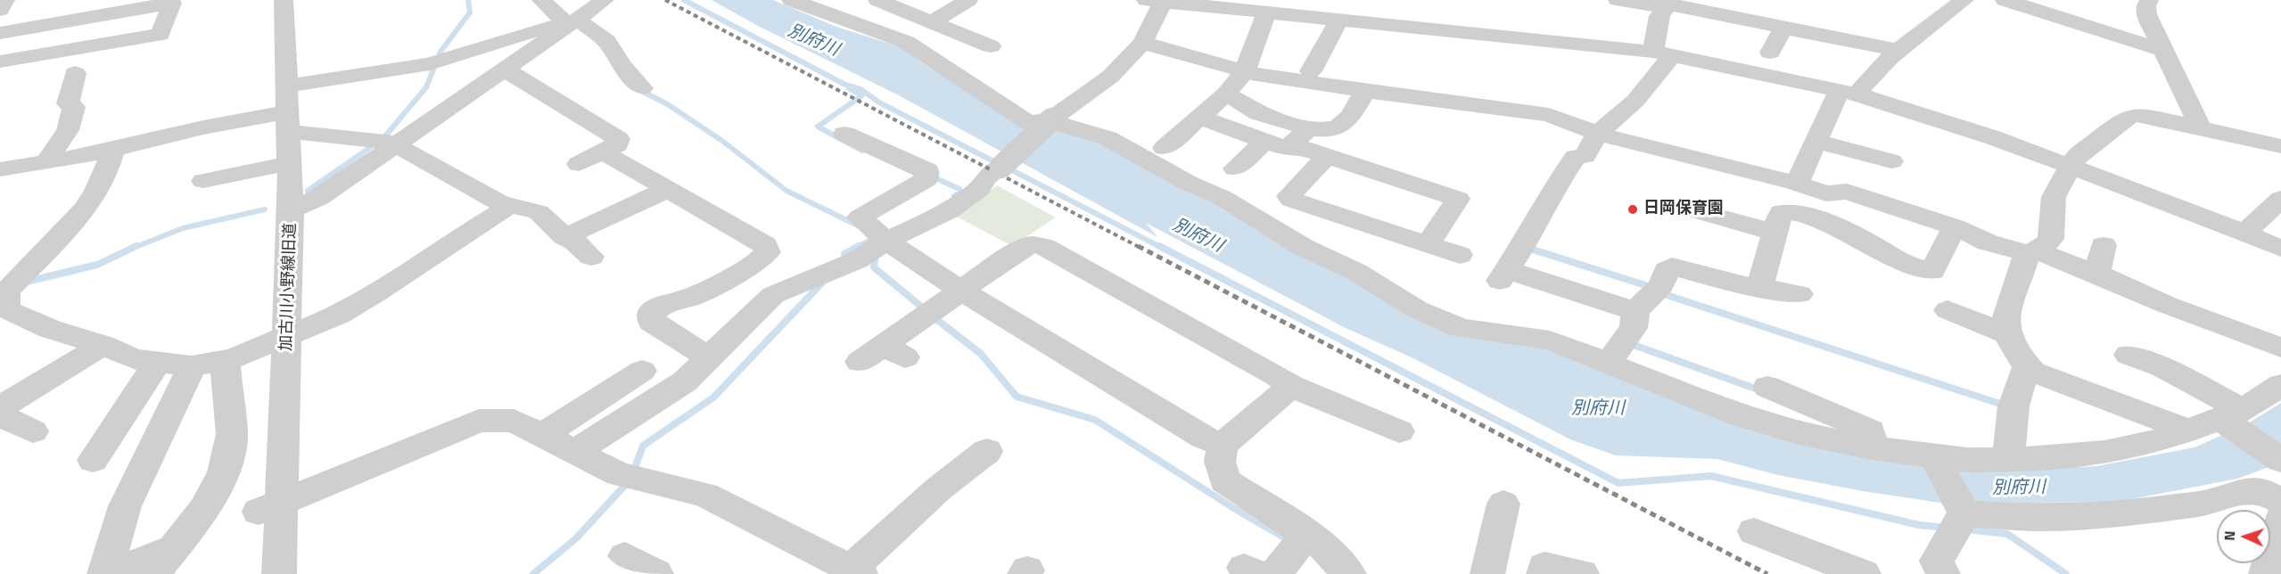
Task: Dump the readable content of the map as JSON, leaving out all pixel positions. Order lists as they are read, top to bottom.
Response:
{
  "streets": {
    "street": ["加古川小野線旧道"]
  },
  "water": ["別府川"],
  "places": ["日岡保育園"],
  "north": "left"
}
